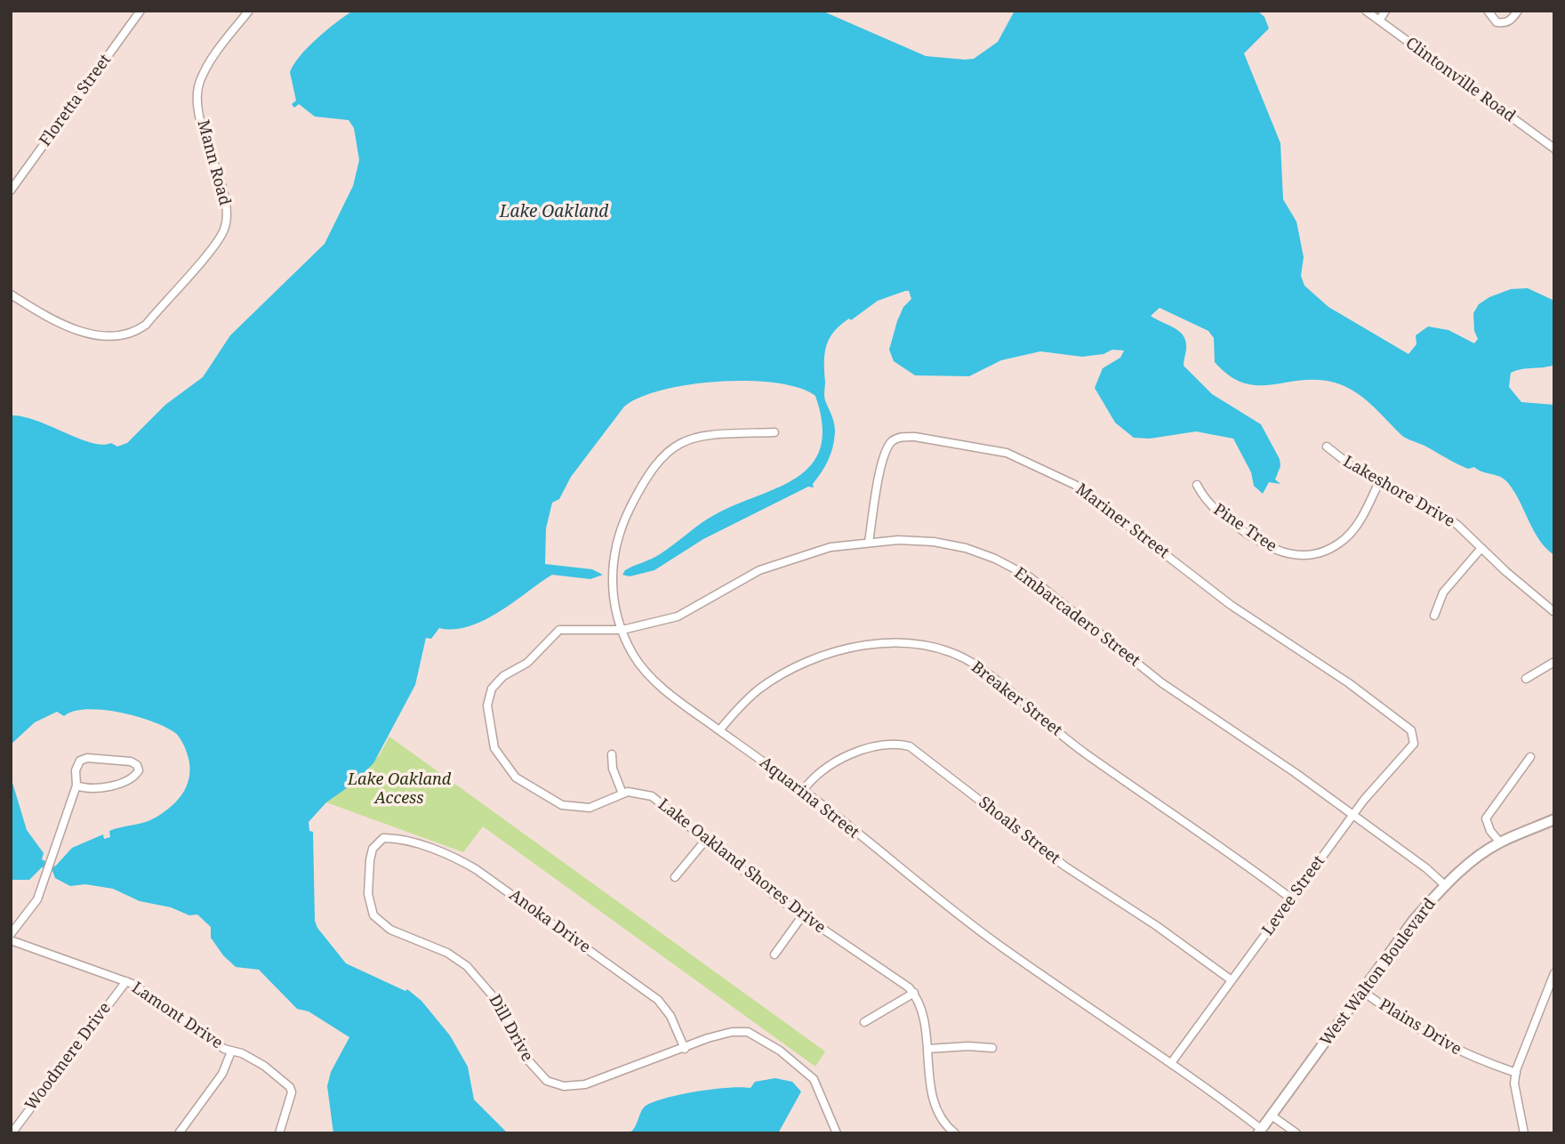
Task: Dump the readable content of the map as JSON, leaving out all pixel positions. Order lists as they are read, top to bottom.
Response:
{
  "streets": {
    "main road": ["West Walton Boulevard"],
    "street": [
      "Clintonville Road",
      "Floretta Street",
      "Mann Road",
      "Lakeshore Drive",
      "Mariner Street",
      "Pine Tree",
      "Embarcadero Street",
      "Breaker Street",
      "Aquarina Street",
      "Shoals Street",
      "Lake Oakland Shores Drive",
      "Levee Street",
      "Anoka Drive",
      "Lamont Drive",
      "Plains Drive",
      "Dill Drive",
      "Woodmere Drive"
    ]
  },
  "crossings": [
    ["Lakeshore Drive", "Pine Tree"],
    ["Mariner Street", "Embarcadero Street"],
    ["Mariner Street", "Levee Street"],
    ["Embarcadero Street", "Aquarina Street"],
    ["Embarcadero Street", "Levee Street"],
    ["Embarcadero Street", "West Walton Boulevard"],
    ["Breaker Street", "Aquarina Street"],
    ["Breaker Street", "Levee Street"],
    ["Aquarina Street", "Shoals Street"],
    ["Aquarina Street", "Levee Street"],
    ["Aquarina Street", "West Walton Boulevard"],
    ["Shoals Street", "Levee Street"],
    ["Anoka Drive", "Dill Drive"],
    ["West Walton Boulevard", "Plains Drive"],
    ["Lamont Drive", "Woodmere Drive"]
  ],
  "water": ["Lake Oakland"],
  "parks": ["Lake Oakland Access"]
}
